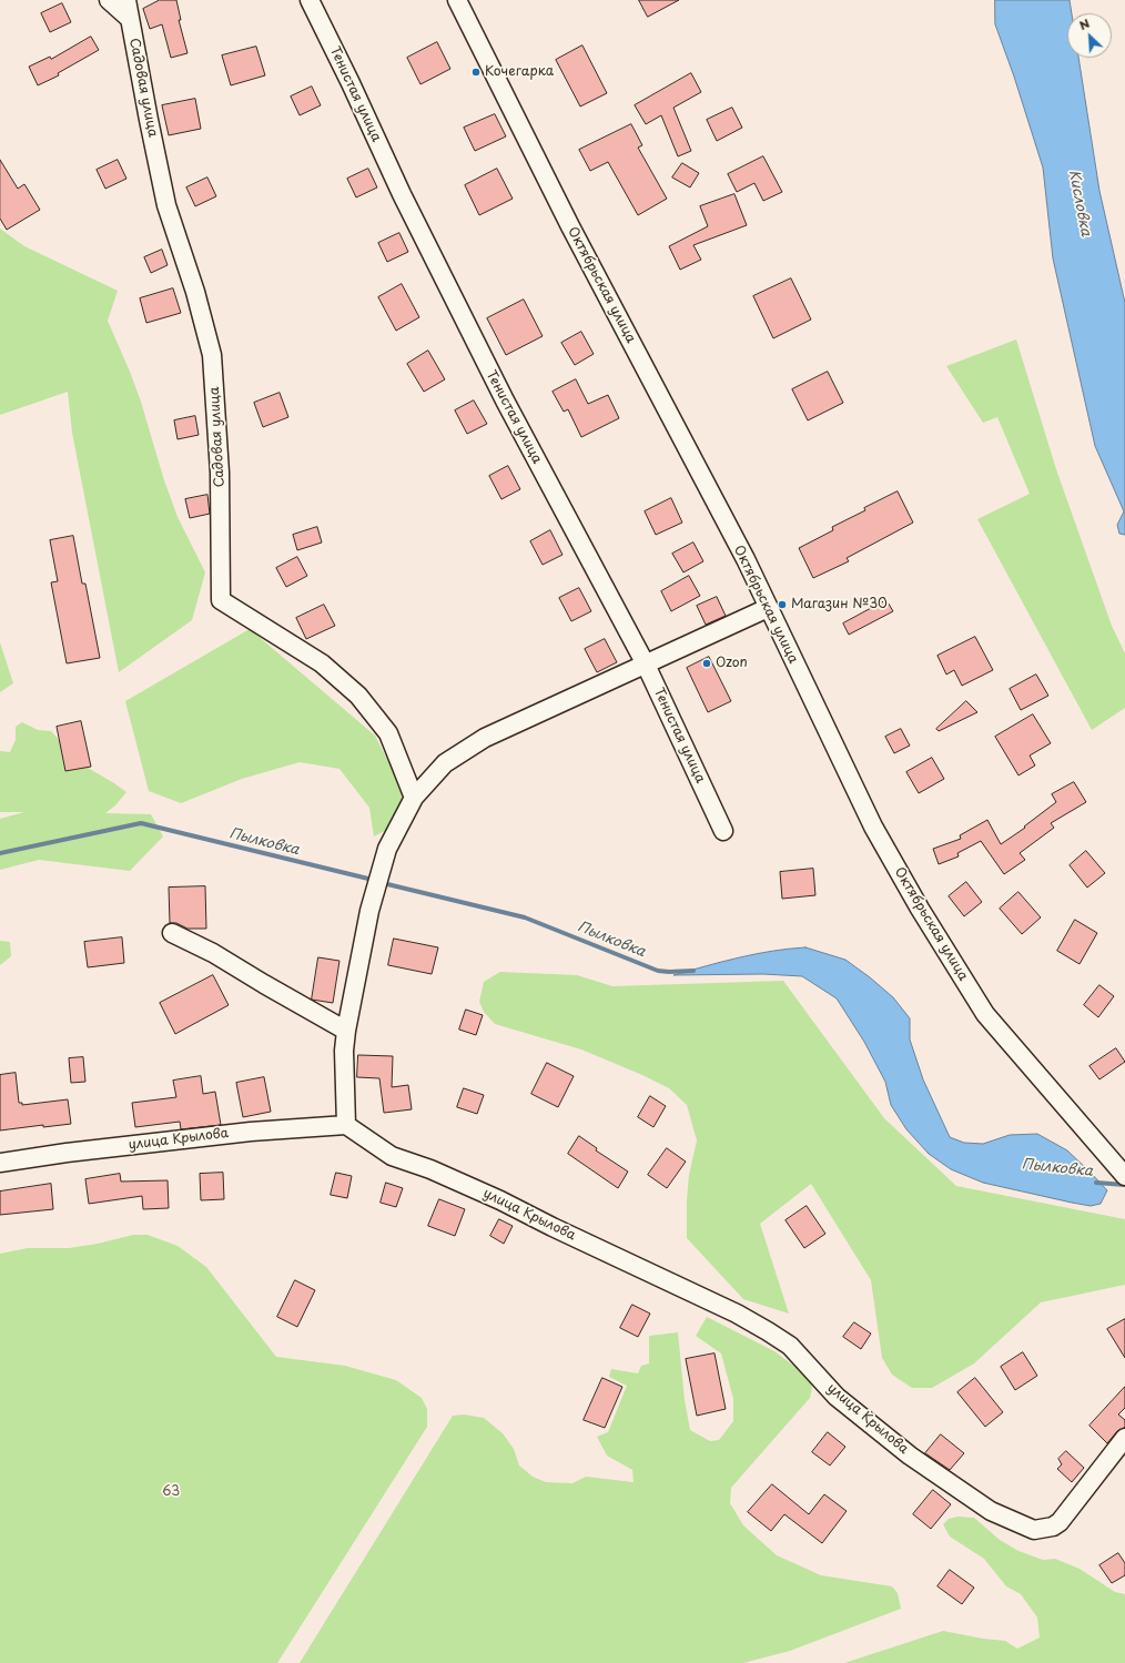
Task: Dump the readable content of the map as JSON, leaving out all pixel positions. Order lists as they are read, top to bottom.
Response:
{
  "streets": {
    "street": [
      "Садовая улица",
      "Тенистая улица",
      "Октябрьская улица",
      "улица Крылова"
    ]
  },
  "water": ["Кисловка", "Пылковка"],
  "parks": ["63"],
  "places": ["Кочегарка", "Магазин №30", "Ozon"],
  "north": "top left"
}
